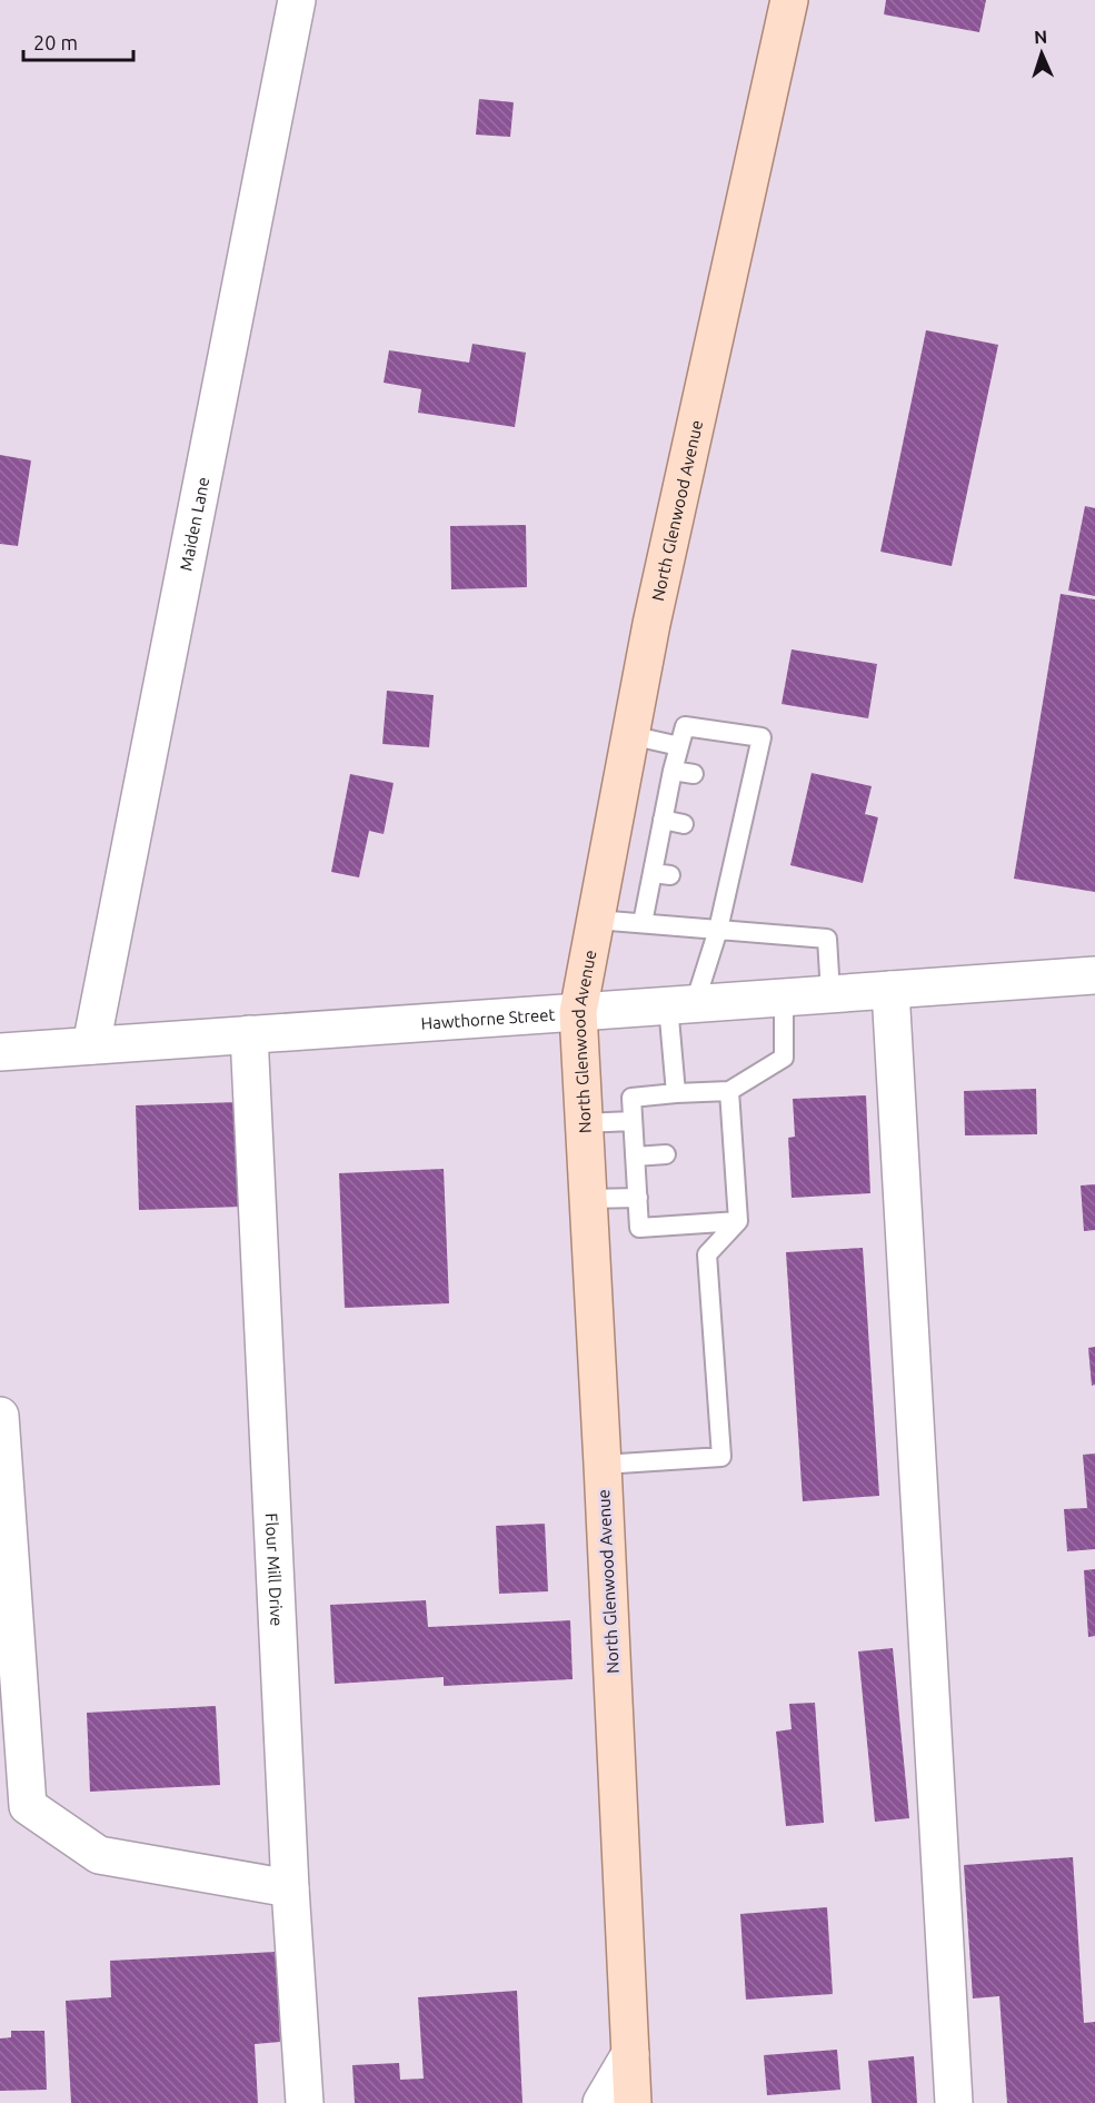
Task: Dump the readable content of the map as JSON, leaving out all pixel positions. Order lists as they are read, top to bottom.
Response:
{
  "streets": {
    "main road": ["North Glenwood Avenue"],
    "street": ["Maiden Lane", "Hawthorne Street", "Flour Mill Drive"]
  },
  "crossings": [
    ["North Glenwood Avenue", "Hawthorne Street"],
    ["Maiden Lane", "Hawthorne Street"],
    ["Hawthorne Street", "Flour Mill Drive"]
  ],
  "scale_bar": "20 m",
  "north": "top"
}
